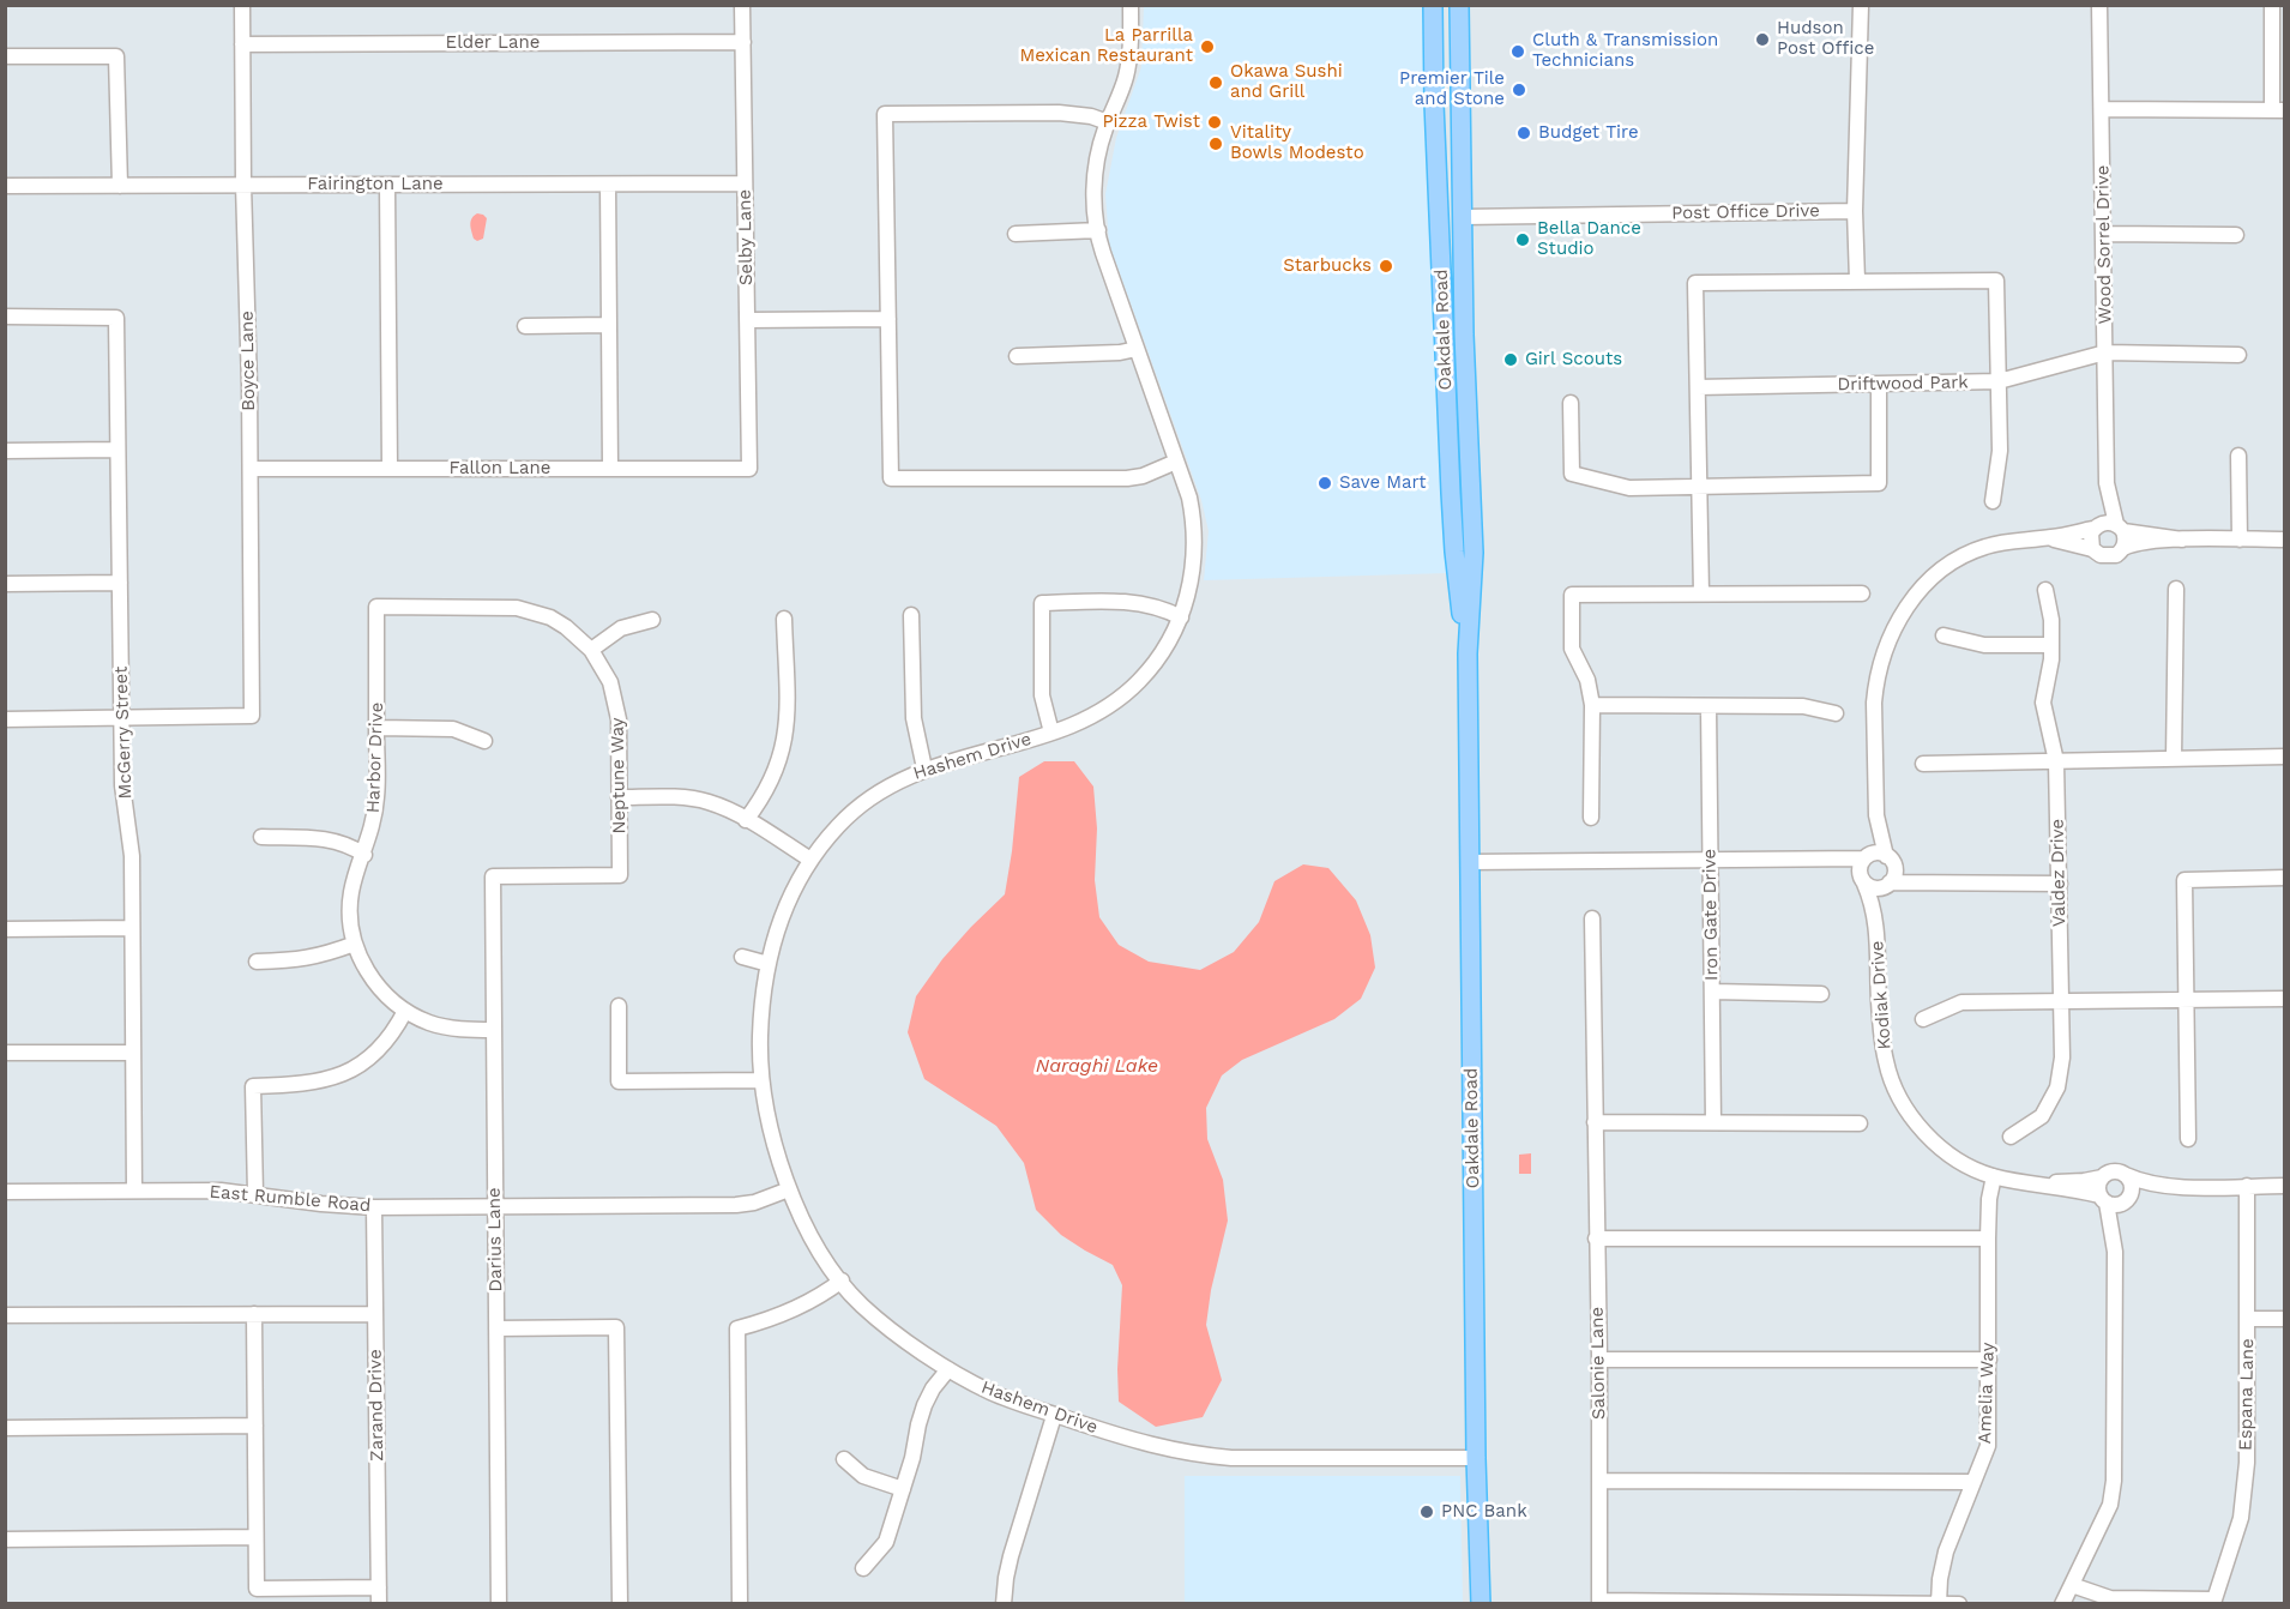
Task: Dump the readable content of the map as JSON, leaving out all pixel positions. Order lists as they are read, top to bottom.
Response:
{
  "streets": {
    "main road": ["Oakdale Road"],
    "street": [
      "Elder Lane",
      "Fairington Lane",
      "Post Office Drive",
      "Selby Lane",
      "Wood Sorrel Drive",
      "Boyce Lane",
      "Driftwood Park",
      "Fallon Lane",
      "McGerry Street",
      "Hashem Drive",
      "Harbor Drive",
      "Neptune Way",
      "Valdez Drive",
      "Iron Gate Drive",
      "Kodiak Drive",
      "East Rumble Road",
      "Darius Lane",
      "Salonie Lane",
      "Amelia Way",
      "Espana Lane",
      "Zarand Drive"
    ]
  },
  "crossings": [
    ["Elder Lane", "Selby Lane"],
    ["Elder Lane", "Boyce Lane"],
    ["Fairington Lane", "Selby Lane"],
    ["Fairington Lane", "Boyce Lane"],
    ["Post Office Drive", "Oakdale Road"],
    ["Selby Lane", "Fallon Lane"],
    ["Wood Sorrel Drive", "Driftwood Park"],
    ["Oakdale Road", "Hashem Drive"],
    ["Boyce Lane", "Fallon Lane"],
    ["Boyce Lane", "McGerry Street"],
    ["McGerry Street", "East Rumble Road"],
    ["Hashem Drive", "East Rumble Road"],
    ["Harbor Drive", "Neptune Way"],
    ["Harbor Drive", "Darius Lane"],
    ["Neptune Way", "Darius Lane"],
    ["Kodiak Drive", "Amelia Way"],
    ["East Rumble Road", "Darius Lane"],
    ["East Rumble Road", "Zarand Drive"]
  ],
  "water": ["Naraghi Lake"],
  "places": [
    "Hudson Post Office",
    "La Parrilla Mexican Restaurant",
    "Cluth & Transmission Technicians",
    "Okawa Sushi and Grill",
    "Premier Tile and Stone",
    "Pizza Twist",
    "Budget Tire",
    "Vitality Bowls Modesto",
    "Bella Dance Studio",
    "Starbucks",
    "Girl Scouts",
    "Save Mart",
    "PNC Bank"
  ]
}
